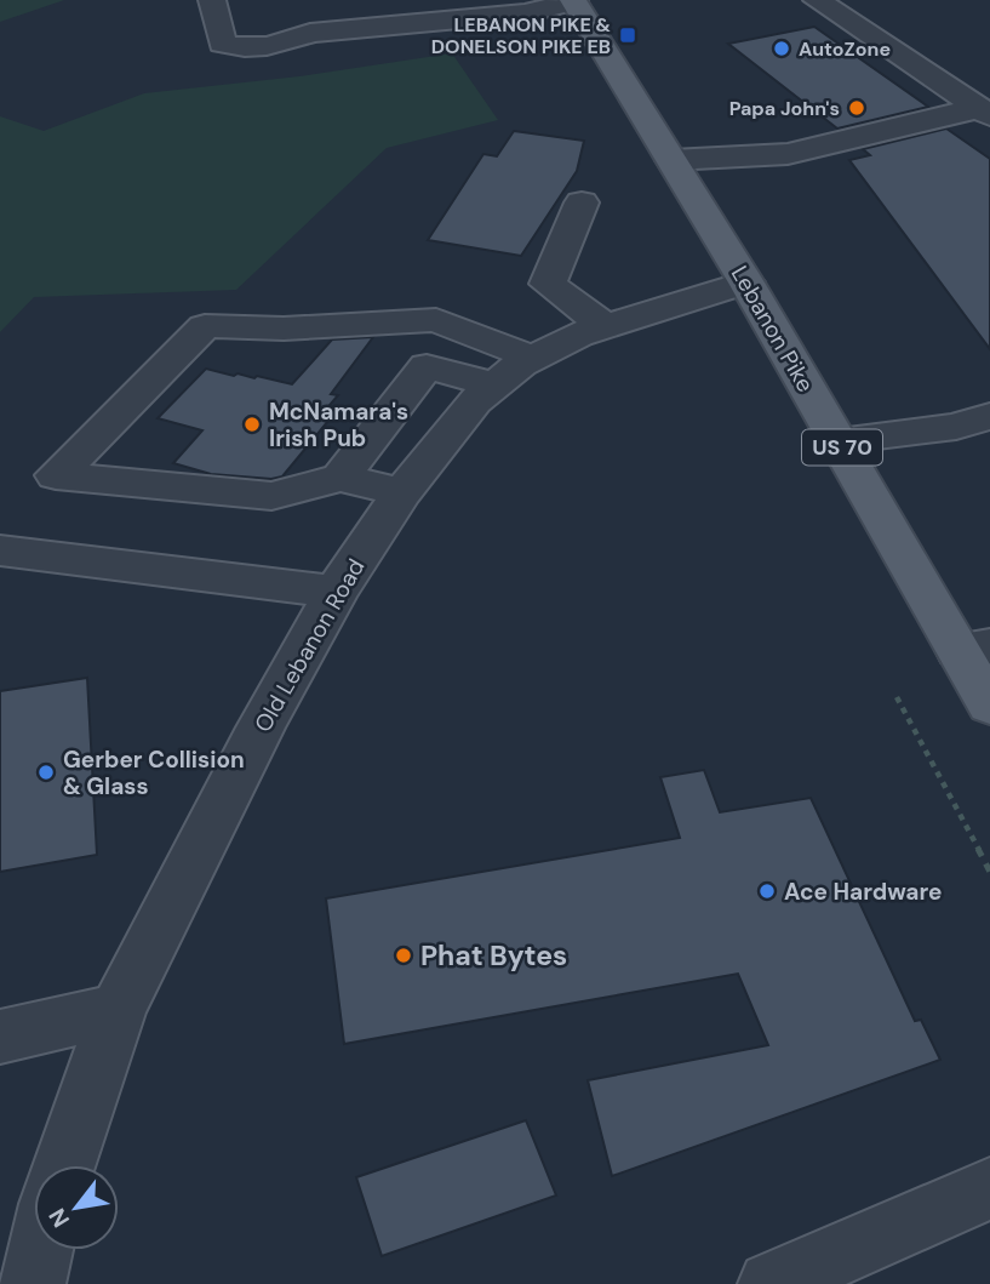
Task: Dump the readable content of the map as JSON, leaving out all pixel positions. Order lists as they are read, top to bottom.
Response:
{
  "streets": {
    "main road": ["Lebanon Pike", "US 70"],
    "street": ["Old Lebanon Road"]
  },
  "crossings": [
    ["Lebanon Pike", "Old Lebanon Road"]
  ],
  "places": {
    "transit": ["LEBANON PIKE & DONELSON PIKE EB"],
    "other": [
      "AutoZone",
      "Papa John's",
      "McNamara's Irish Pub",
      "Gerber Collision & Glass",
      "Ace Hardware",
      "Phat Bytes"
    ]
  },
  "north": "bottom left"
}
